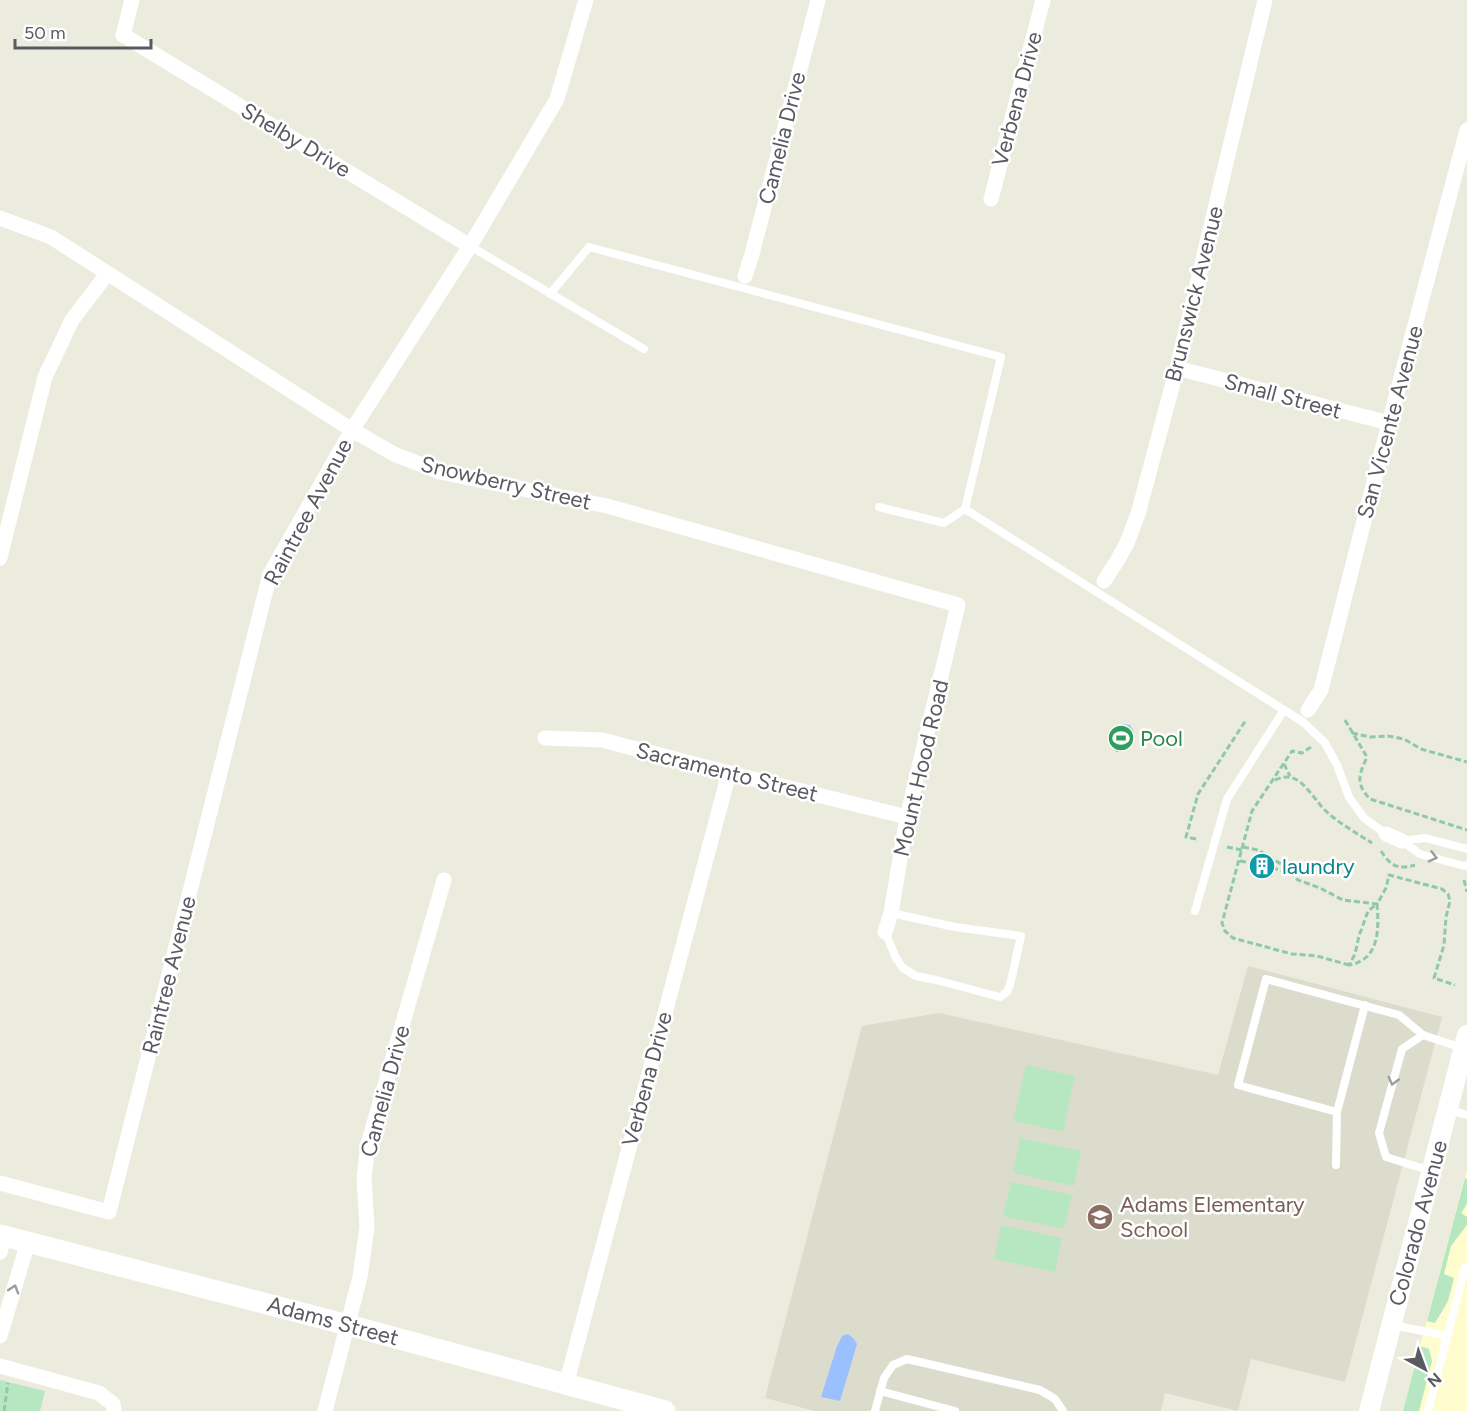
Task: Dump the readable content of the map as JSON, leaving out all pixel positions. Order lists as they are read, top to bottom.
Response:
{
  "streets": {
    "main road": ["Adams Street"],
    "street": [
      "Verbena Drive",
      "Camelia Drive",
      "Shelby Drive",
      "Brunswick Avenue",
      "Small Street",
      "San Vicente Avenue",
      "Snowberry Street",
      "Raintree Avenue",
      "Mount Hood Road",
      "Sacramento Street",
      "Colorado Avenue"
    ]
  },
  "crossings": [
    ["Verbena Drive", "Sacramento Street"],
    ["Verbena Drive", "Adams Street"],
    ["Camelia Drive", "Adams Street"],
    ["Shelby Drive", "Raintree Avenue"],
    ["Brunswick Avenue", "Small Street"],
    ["Small Street", "San Vicente Avenue"],
    ["Snowberry Street", "Raintree Avenue"],
    ["Snowberry Street", "Mount Hood Road"],
    ["Mount Hood Road", "Sacramento Street"]
  ],
  "places": {
    "sports": ["Pool"],
    "building": ["laundry"],
    "school or university": ["Adams Elementary School"]
  },
  "scale_bar": "50 m",
  "north": "bottom right"
}
